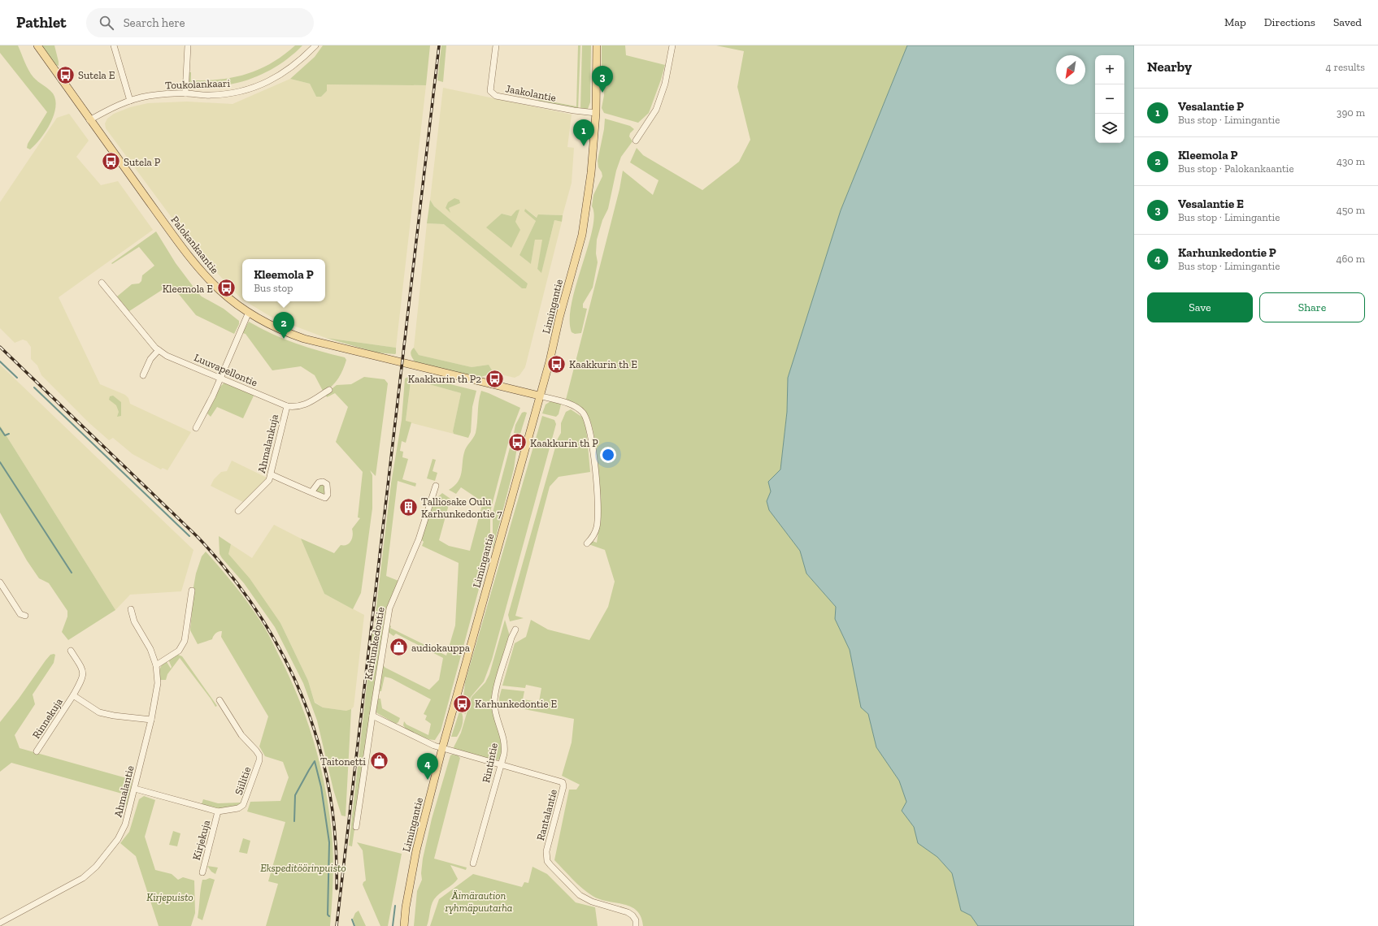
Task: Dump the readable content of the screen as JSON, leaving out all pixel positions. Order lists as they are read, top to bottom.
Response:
{
  "streets": {
    "main road": ["Palokankaantie", "Limingantie"],
    "street": [
      "Toukolankaari",
      "Jaakolantie",
      "Luuvapellontie",
      "Ahmalankuja",
      "Karhunkedontie",
      "Rinnekuja",
      "Rintintie",
      "Siilitie",
      "Ahmalantie",
      "Rantalantie",
      "Kirjekuja"
    ]
  },
  "crossings": [
    ["Toukolankaari", "Palokankaantie"],
    ["Jaakolantie", "Limingantie"],
    ["Palokankaantie", "Limingantie"],
    ["Limingantie", "Rantalantie"],
    ["Luuvapellontie", "Ahmalankuja"],
    ["Rinnekuja", "Ahmalantie"],
    ["Rintintie", "Rantalantie"],
    ["Siilitie", "Ahmalantie"],
    ["Siilitie", "Kirjekuja"]
  ],
  "parks": ["Ekspeditöörinpuisto", "Äimäraution ryhmäpuutarha", "Kirjepuisto"],
  "places": {
    "bus stop": [
      "Sutela E",
      "Sutela P",
      "Kleemola E",
      "Kaakkurin th E",
      "Kaakkurin th P2",
      "Kaakkurin th P",
      "Karhunkedontie E"
    ],
    "building": ["Talliosake Oulu Karhunkedontie 7"],
    "shop": ["audiokauppa", "Taitonetti"]
  },
  "north": "bottom left",
  "page": {
    "header": "Pathlet",
    "search": "Search here",
    "nav": ["Map", "Directions", "Saved"],
    "heading": ["Nearby", "4 results"],
    "map_buttons": ["+", "−"],
    "pins": [
      "3",
      "1",
      "2",
      "4"
    ],
    "list": [
      {
        "mark": "1",
        "name": "Vesalantie P",
        "note": "Bus stop · Limingantie",
        "value": "390 m"
      },
      {
        "mark": "2",
        "name": "Kleemola P",
        "note": "Bus stop · Palokankaantie",
        "value": "430 m"
      },
      {
        "mark": "3",
        "name": "Vesalantie E",
        "note": "Bus stop · Limingantie",
        "value": "450 m"
      },
      {
        "mark": "4",
        "name": "Karhunkedontie P",
        "note": "Bus stop · Limingantie",
        "value": "460 m"
      }
    ],
    "popup": ["Kleemola P", "Bus stop"],
    "buttons": ["Save", "Share"]
  }
}
